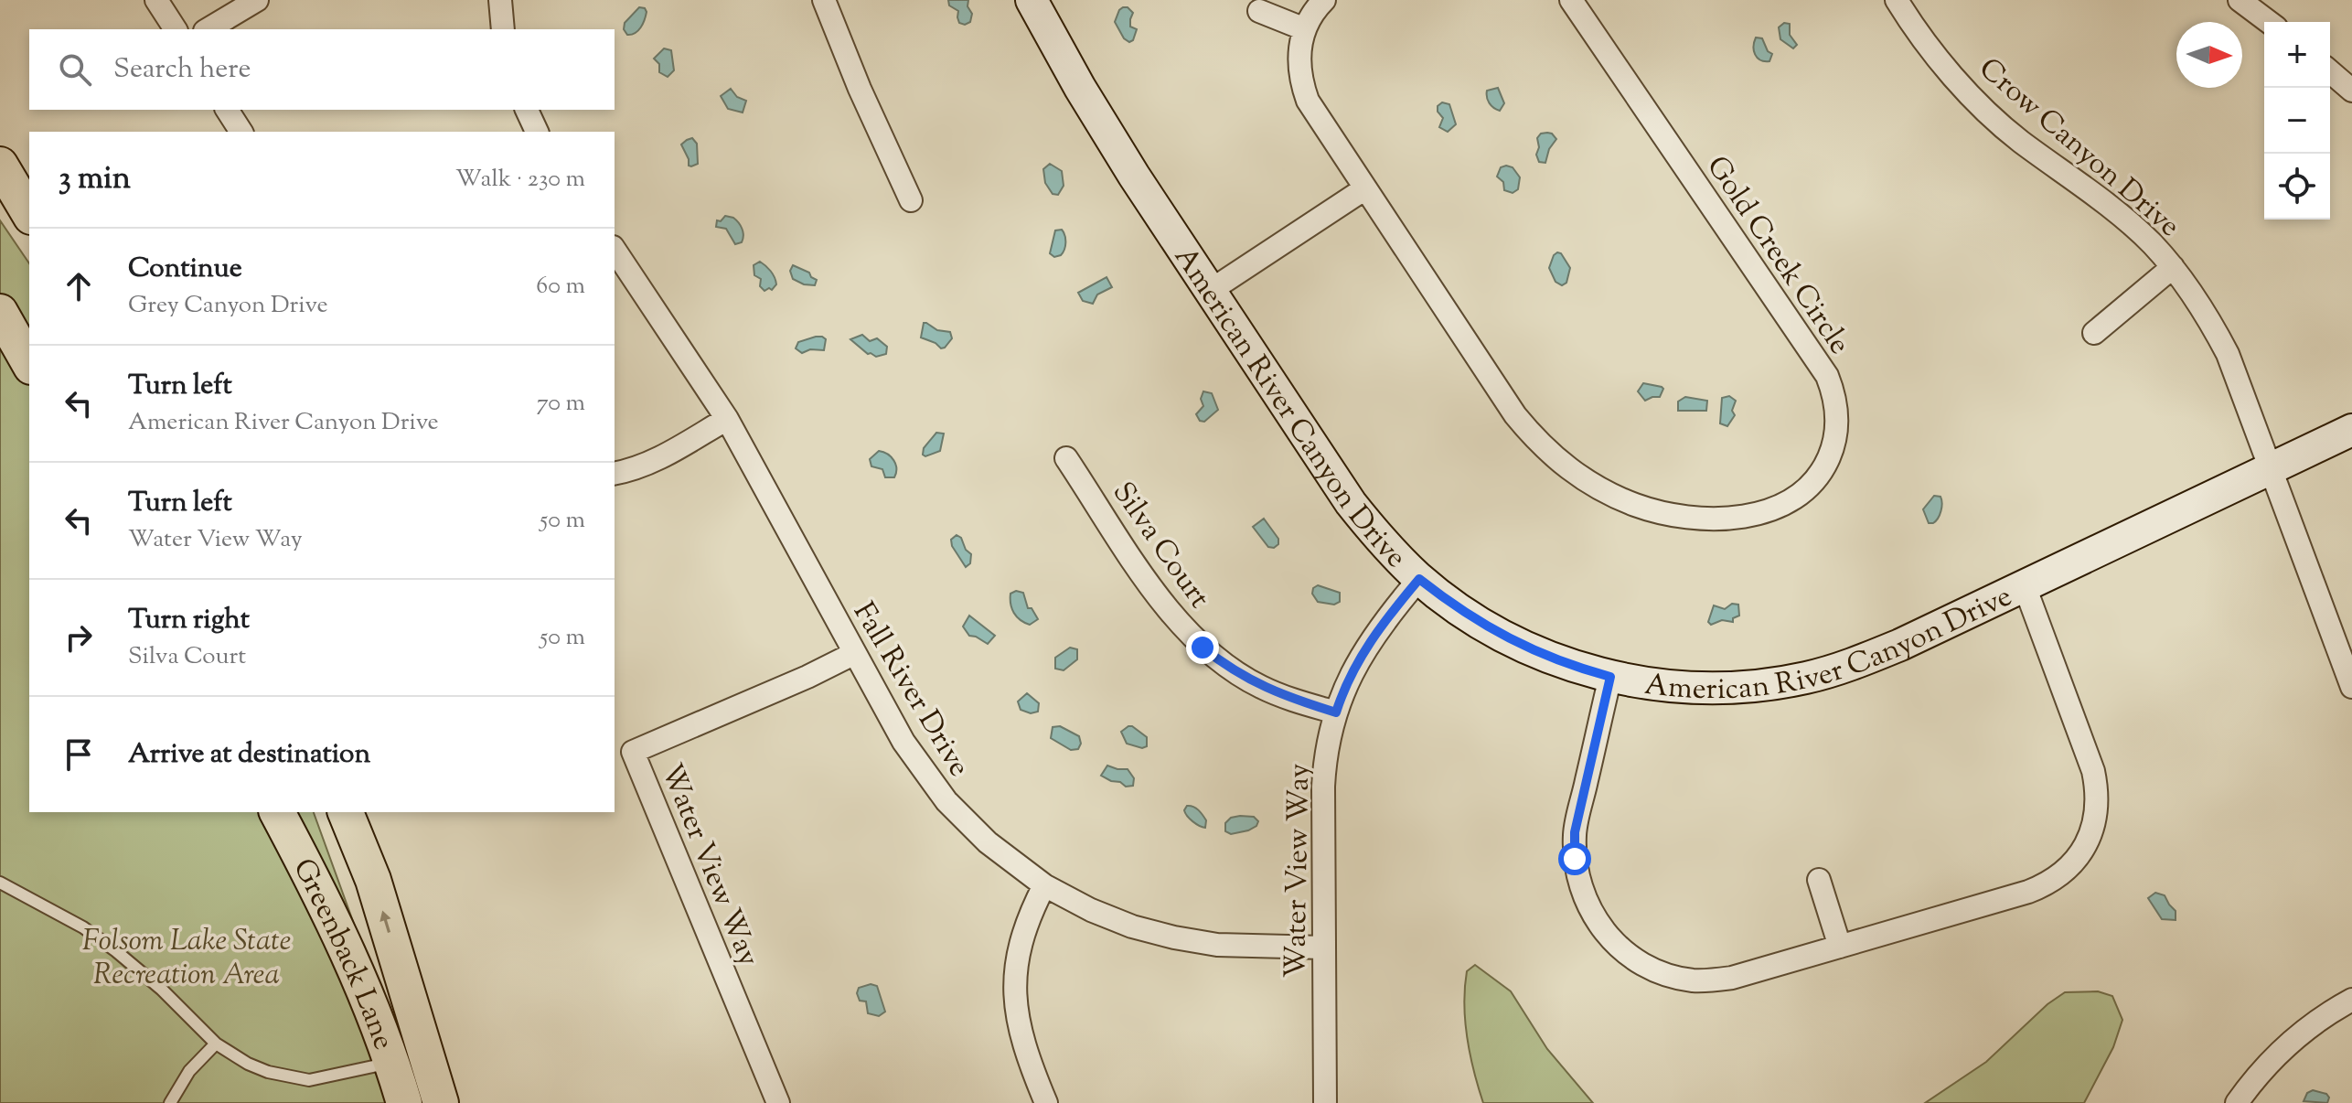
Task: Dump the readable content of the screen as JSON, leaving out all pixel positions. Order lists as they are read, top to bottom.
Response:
{
  "streets": {
    "main road": ["American River Canyon Drive", "Greenback Lane"],
    "street": [
      "Crow Canyon Drive",
      "Gold Creek Circle",
      "Silva Court",
      "Fall River Drive",
      "Water View Way"
    ]
  },
  "crossings": [
    ["Crow Canyon Drive", "American River Canyon Drive"],
    ["American River Canyon Drive", "Water View Way"],
    ["Silva Court", "Water View Way"],
    ["Fall River Drive", "Water View Way"]
  ],
  "parks": ["Folsom Lake State Recreation Area"],
  "north": "right",
  "page": {
    "map_buttons": ["+", "−"],
    "search": "Search here",
    "heading": ["3 min", "Walk · 230 m"],
    "list": [
      ["Continue", "Grey Canyon Drive", "60 m"],
      ["Turn left", "American River Canyon Drive", "70 m"],
      ["Turn left", "Water View Way", "50 m"],
      ["Turn right", "Silva Court", "50 m"],
      "Arrive at destination"
    ]
  }
}
